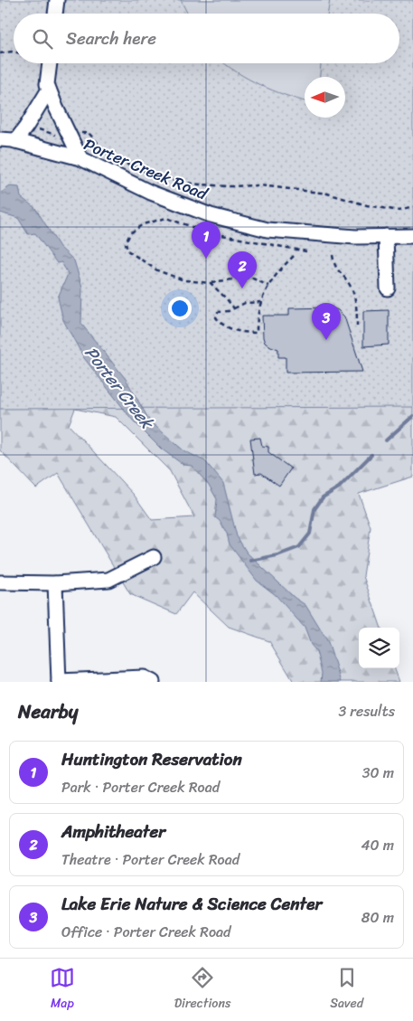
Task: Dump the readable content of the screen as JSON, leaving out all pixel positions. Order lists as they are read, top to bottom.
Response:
{
  "streets": {
    "street": ["Porter Creek Road"]
  },
  "water": ["Porter Creek"],
  "north": "left",
  "page": {
    "search": "Search here",
    "pins": ["1", "2", "3"],
    "heading": ["Nearby", "3 results"],
    "list": [
      {
        "mark": "1",
        "name": "Huntington Reservation",
        "note": "Park · Porter Creek Road",
        "value": "30 m"
      },
      {
        "mark": "2",
        "name": "Amphitheater",
        "note": "Theatre · Porter Creek Road",
        "value": "40 m"
      },
      {
        "mark": "3",
        "name": "Lake Erie Nature & Science Center",
        "note": "Office · Porter Creek Road",
        "value": "80 m"
      }
    ],
    "nav": ["Map", "Directions", "Saved"]
  }
}
